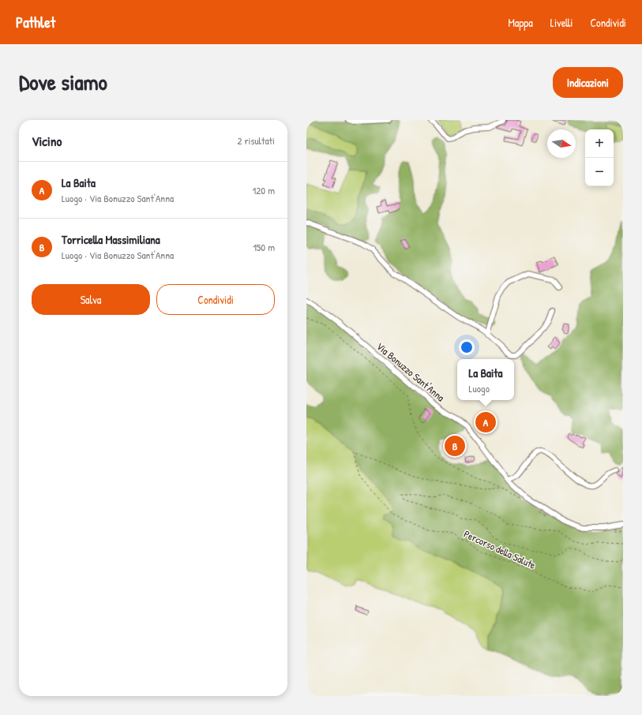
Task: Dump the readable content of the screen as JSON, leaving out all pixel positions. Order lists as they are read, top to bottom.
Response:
{
  "streets": {
    "street": ["Via Bonuzzo Sant'Anna"],
    "path": ["Percorso della Salute"]
  },
  "north": "right",
  "page": {
    "header": "Pathlet",
    "nav": ["Mappa", "Livelli", "Condividi"],
    "title": "Dove siamo",
    "buttons": [
      "Indicazioni",
      ["Salva", "Condividi"]
    ],
    "heading": ["Vicino", "2 risultati"],
    "map_buttons": ["+", "−"],
    "list": [
      {
        "mark": "A",
        "name": "La Baita",
        "note": "Luogo · Via Bonuzzo Sant'Anna",
        "value": "120 m"
      },
      {
        "mark": "B",
        "name": "Torricella Massimiliana",
        "note": "Luogo · Via Bonuzzo Sant'Anna",
        "value": "150 m"
      }
    ],
    "popup": ["La Baita", "Luogo"],
    "pins": ["A", "B"]
  }
}
